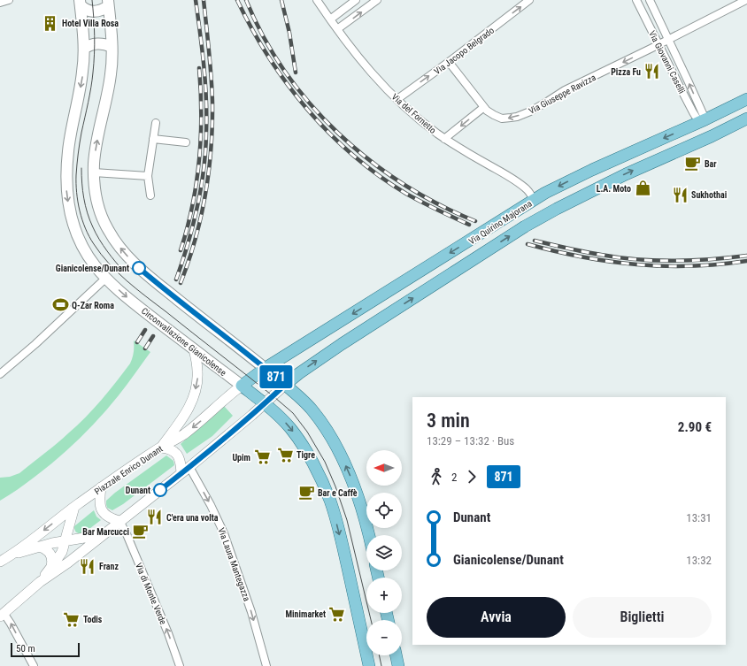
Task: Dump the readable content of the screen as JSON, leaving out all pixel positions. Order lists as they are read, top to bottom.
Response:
{
  "streets": {
    "main road": ["Via Quirino Majorana", "Circonvallazione Gianicolense", "Piazzale Enrico Dunant"],
    "street": [
      "Via Jacopo Belgrado",
      "Via Giovanni Caselli",
      "Via Giuseppe Ravizza",
      "Via del Fornetto",
      "Via Laura Mantegazza",
      "Via di Monte Verde"
    ]
  },
  "crossings": [
    ["Via Jacopo Belgrado", "Via Giuseppe Ravizza"],
    ["Via Jacopo Belgrado", "Via del Fornetto"],
    ["Via Giovanni Caselli", "Via Giuseppe Ravizza"],
    ["Via Giovanni Caselli", "Via Quirino Majorana"],
    ["Via del Fornetto", "Via Quirino Majorana"],
    ["Via Quirino Majorana", "Piazzale Enrico Dunant"],
    ["Circonvallazione Gianicolense", "Piazzale Enrico Dunant"]
  ],
  "one_way": [
    "Via Jacopo Belgrado",
    "Via Giuseppe Ravizza",
    "Piazzale Enrico Dunant",
    "Via Laura Mantegazza",
    "Via di Monte Verde"
  ],
  "places": {
    "building": ["Hotel Villa Rosa"],
    "restaurant": [
      "Pizza Fu",
      "Sukhothai",
      "C'era una volta",
      "Franz"
    ],
    "cafe": ["Bar", "Bar e Caffè", "Bar Marcucci"],
    "shop": ["L.A. Moto"],
    "other": ["Gianicolense/Dunant", "Dunant"],
    "sports": ["Q-Zar Roma"],
    "supermarket": [
      "Tigre",
      "Upim",
      "Minimarket",
      "Todis"
    ]
  },
  "lines": ["bus line 871"],
  "scale_bar": "50 m",
  "north": "left",
  "page": {
    "on_map": "871",
    "heading": ["3 min", "13:29 – 13:32 · Bus", "2.90 €"],
    "map_buttons": ["+", "−"],
    "legs": ["2", "871"],
    "list": [
      {
        "name": "Dunant",
        "value": "13:31"
      },
      {
        "name": "Gianicolense/Dunant",
        "value": "13:32"
      }
    ],
    "buttons": ["Avvia", "Biglietti"],
    "scale": "50 m"
  }
}
